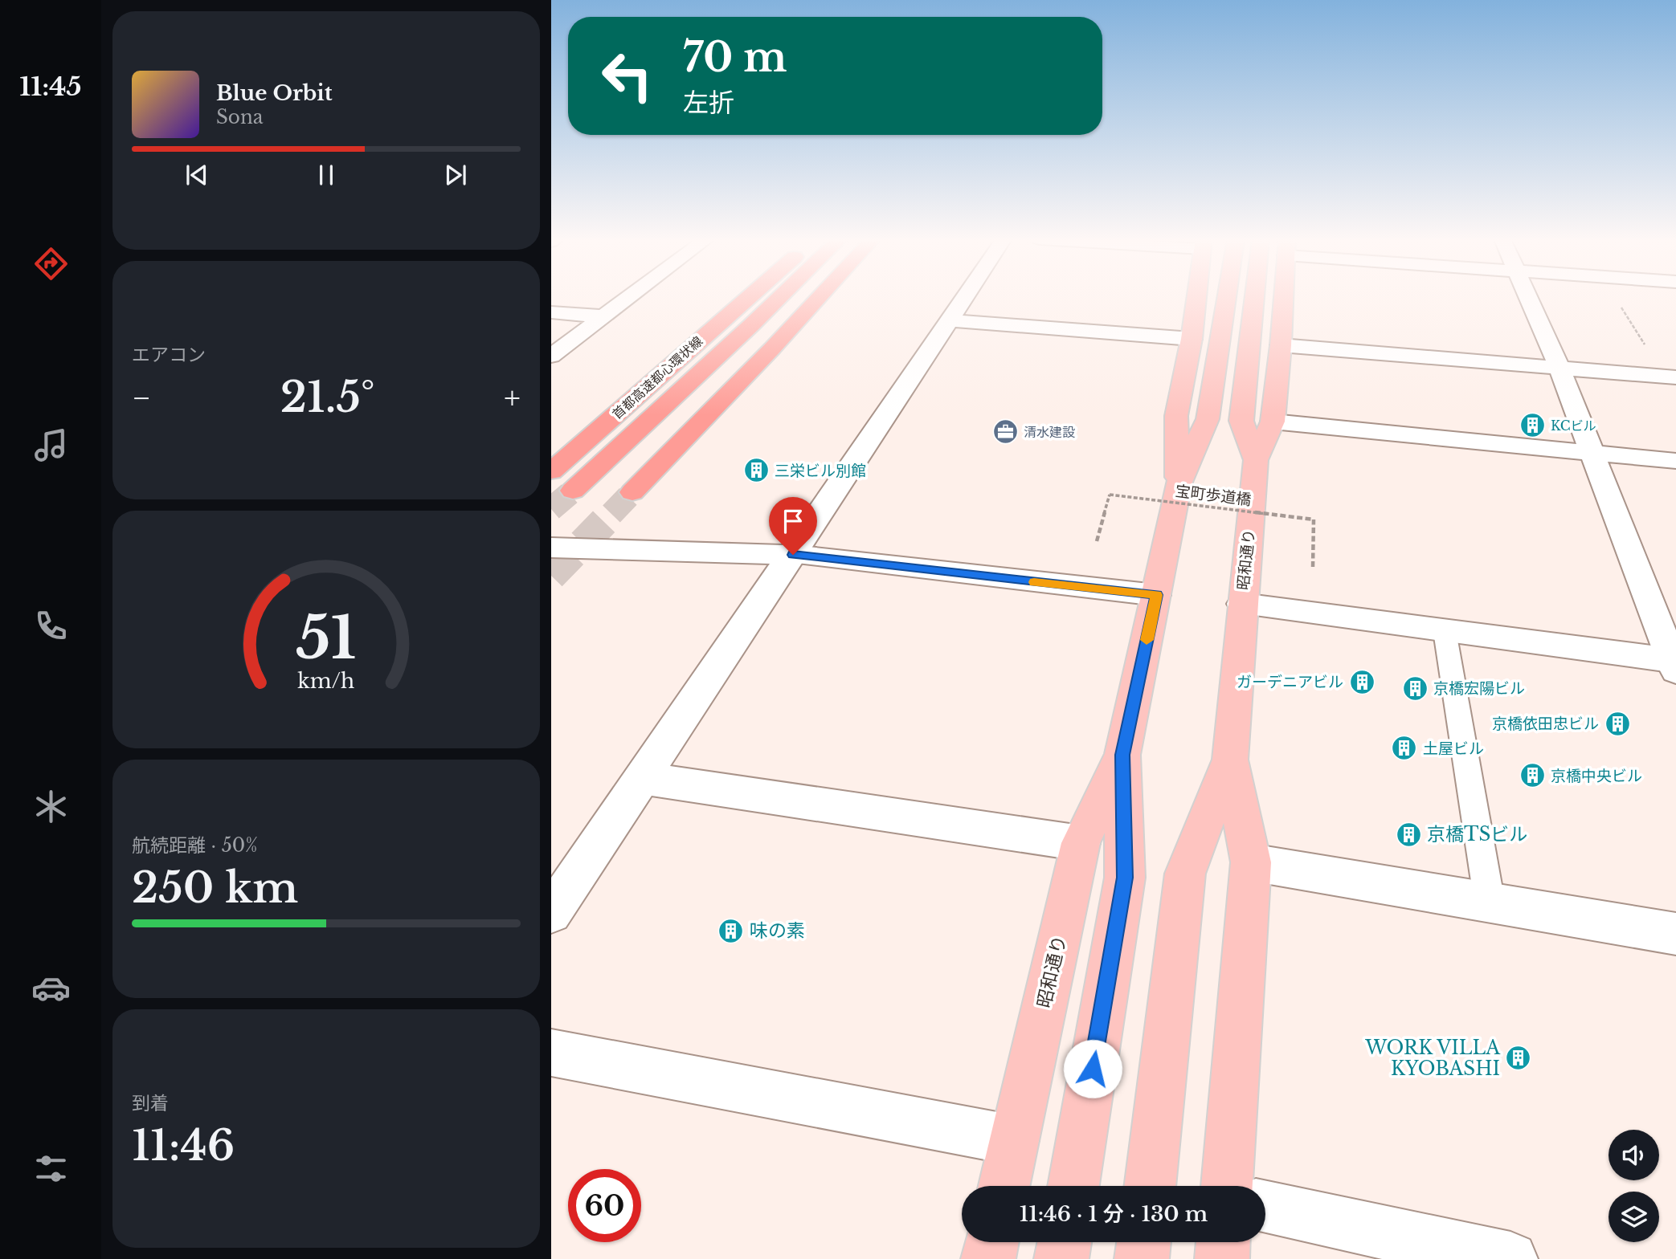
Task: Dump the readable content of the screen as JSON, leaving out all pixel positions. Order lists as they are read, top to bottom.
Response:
{
  "streets": {
    "highway": ["首都高速都心環状線"],
    "main road": ["昭和通り"],
    "path": ["宝町歩道橋"]
  },
  "places": {
    "building": [
      "KCビル",
      "三栄ビル別館",
      "ガーデニアビル",
      "京橋宏陽ビル",
      "京橋依田忠ビル",
      "土屋ビル",
      "京橋中央ビル",
      "京橋TSビル",
      "味の素",
      "WORK VILLA KYOBASHI"
    ],
    "office": ["清水建設"]
  },
  "page": {
    "tabs": "11:45",
    "turn": ["70 m", "左折"],
    "song": ["Blue Orbit", "Sona"],
    "tile": [
      "エアコン",
      ["航続距離 · 50%", "250 km"],
      ["到着", "11:46"]
    ],
    "heat": ["−", "21.5°", "+"],
    "limit": "60",
    "trip": "11:46 · 1 分 · 130 m",
    "gauge": ["51", "km/h"]
  }
}
